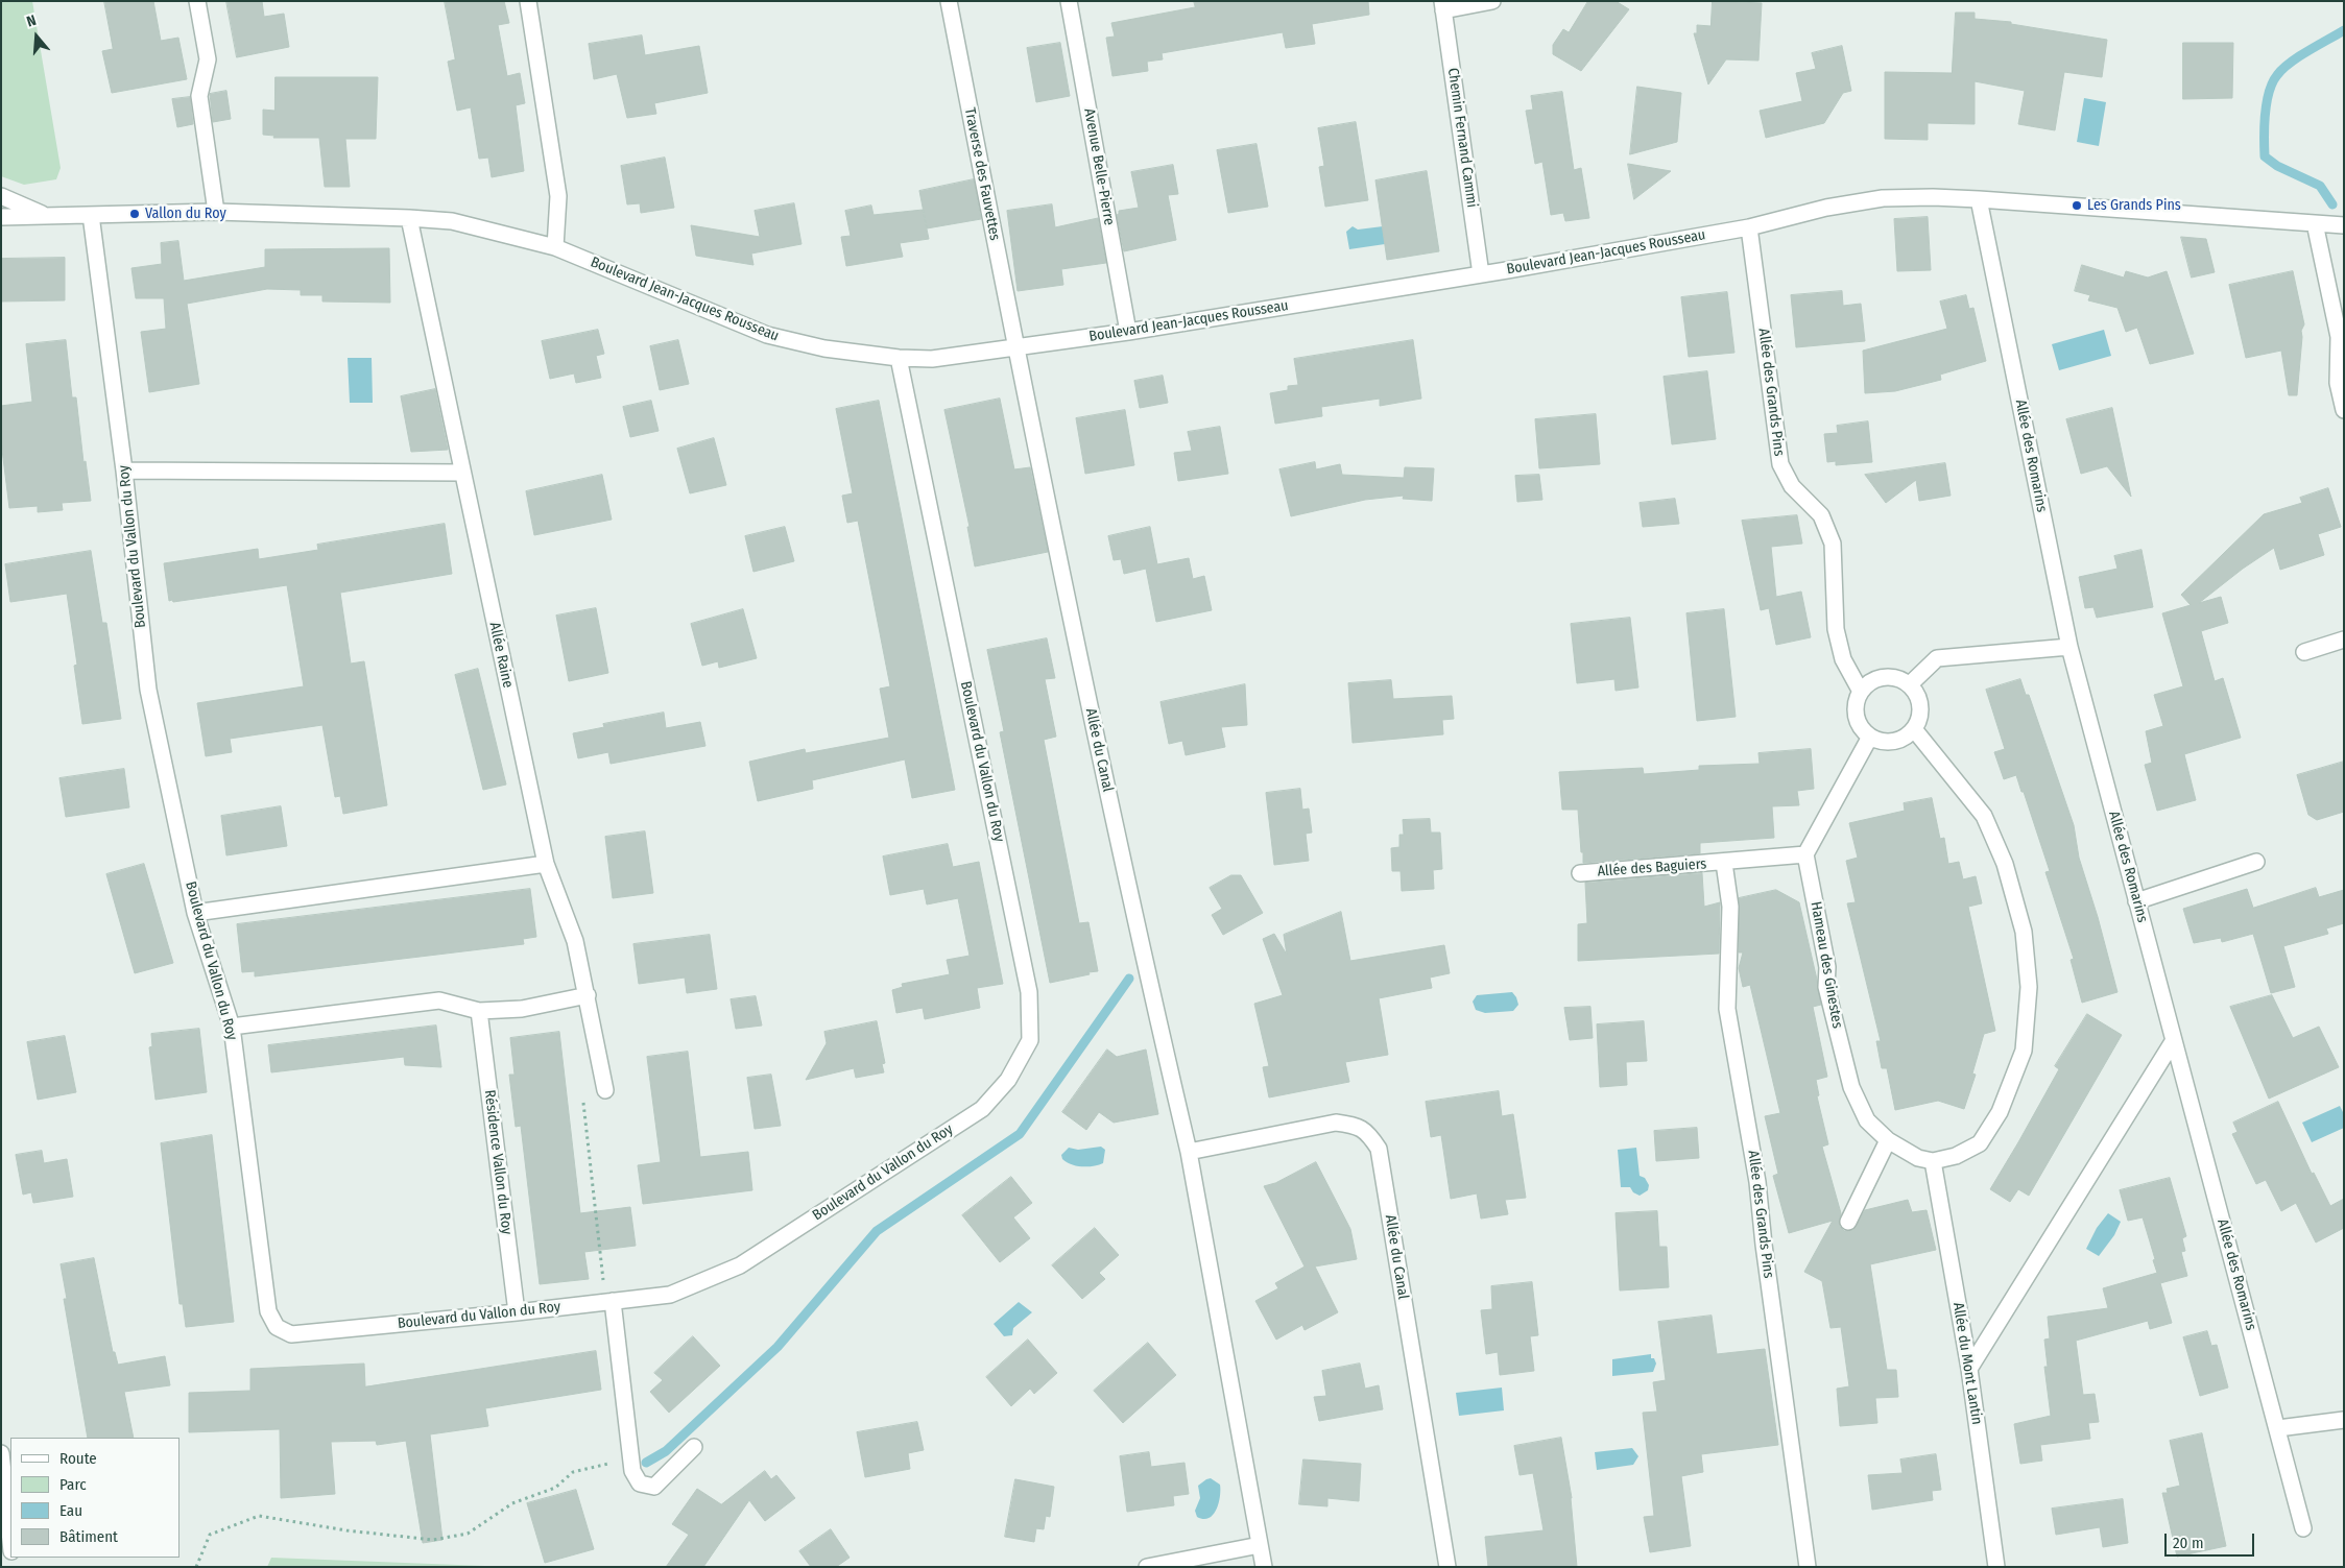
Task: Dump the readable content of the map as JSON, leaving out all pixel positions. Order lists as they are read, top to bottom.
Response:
{
  "streets": {
    "street": [
      "Chemin Fernand Cammi",
      "Avenue Belle-Pierre",
      "Traverse des Fauvettes",
      "Boulevard Jean-Jacques Rousseau",
      "Allée des Grands Pins",
      "Allée des Romarins",
      "Boulevard du Vallon du Roy",
      "Allée Raine",
      "Allée du Canal",
      "Allée des Baguiers",
      "Hameau des Ginestes",
      "Résidence Vallon du Roy",
      "Allée du Mont Lantin"
    ]
  },
  "crossings": [
    ["Chemin Fernand Cammi", "Boulevard Jean-Jacques Rousseau"],
    ["Avenue Belle-Pierre", "Boulevard Jean-Jacques Rousseau"],
    ["Traverse des Fauvettes", "Boulevard Jean-Jacques Rousseau"],
    ["Traverse des Fauvettes", "Allée du Canal"],
    ["Boulevard Jean-Jacques Rousseau", "Allée des Grands Pins"],
    ["Boulevard Jean-Jacques Rousseau", "Allée des Romarins"],
    ["Boulevard Jean-Jacques Rousseau", "Boulevard du Vallon du Roy"],
    ["Boulevard Jean-Jacques Rousseau", "Allée Raine"],
    ["Boulevard Jean-Jacques Rousseau", "Allée du Canal"],
    ["Allée des Grands Pins", "Allée des Baguiers"],
    ["Boulevard du Vallon du Roy", "Résidence Vallon du Roy"],
    ["Allée des Baguiers", "Hameau des Ginestes"],
    ["Hameau des Ginestes", "Allée du Mont Lantin"]
  ],
  "places": ["Les Grands Pins", "Vallon du Roy"],
  "legend": [
    "Route",
    "Parc",
    "Eau",
    "Bâtiment"
  ],
  "scale_bar": "20 m",
  "north": "top"
}
